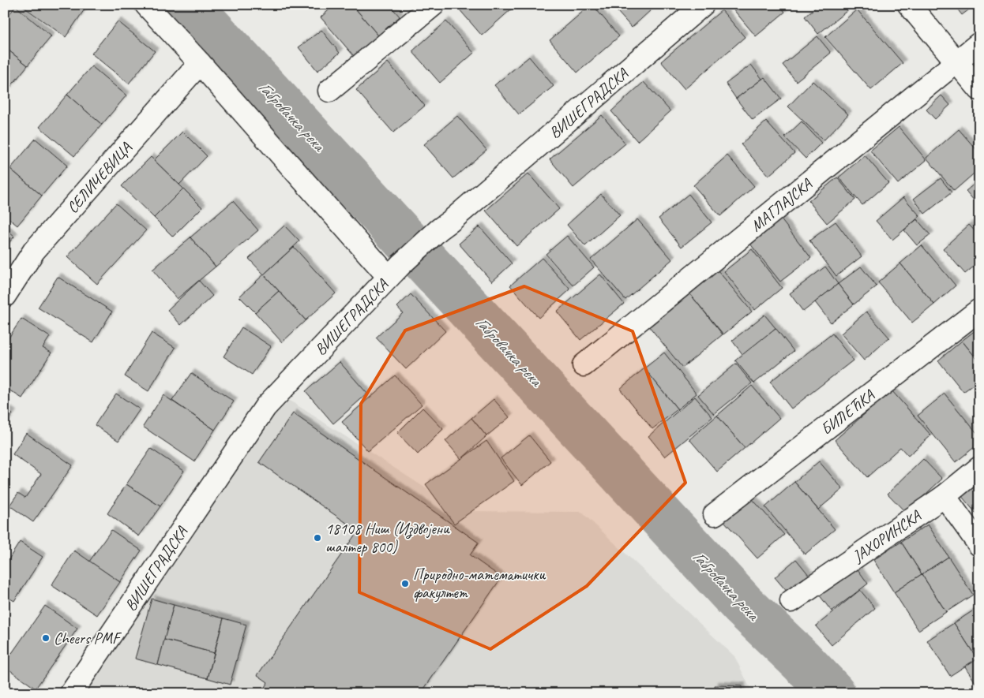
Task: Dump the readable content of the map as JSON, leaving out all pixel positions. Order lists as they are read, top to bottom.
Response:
{
  "streets": {
    "street": [
      "ВИШЕГРАДСКА",
      "СЕЛИЧЕВИЦА",
      "МАГЛАЈСКА",
      "БИЛЕЋКА",
      "ЈАХОРИНСКА"
    ]
  },
  "water": ["Габровачка река"],
  "places": ["18108 Ниш (Издвојени шалтер 800)", "Природно-математички факултет", "Cheers PMF"]
}
